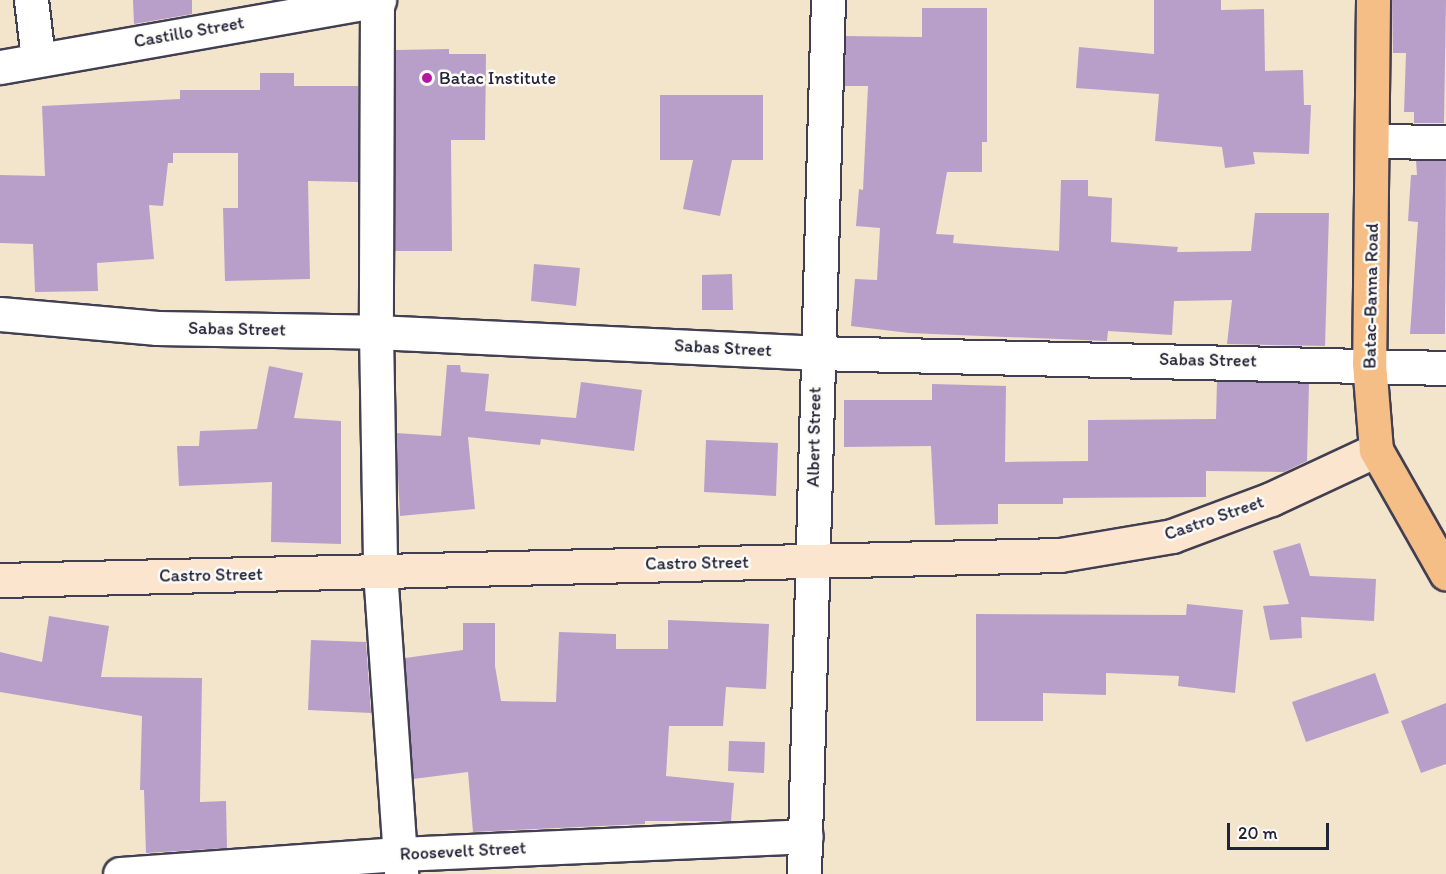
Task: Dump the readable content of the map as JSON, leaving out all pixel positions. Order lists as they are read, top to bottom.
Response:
{
  "streets": {
    "main road": ["Batac-Banna Road", "Castro Street"],
    "street": [
      "Castillo Street",
      "Sabas Street",
      "Albert Street",
      "Roosevelt Street"
    ]
  },
  "crossings": [
    ["Batac-Banna Road", "Sabas Street"],
    ["Batac-Banna Road", "Castro Street"],
    ["Sabas Street", "Albert Street"],
    ["Albert Street", "Castro Street"],
    ["Albert Street", "Roosevelt Street"]
  ],
  "places": ["Batac Institute"],
  "scale_bar": "20 m"
}
